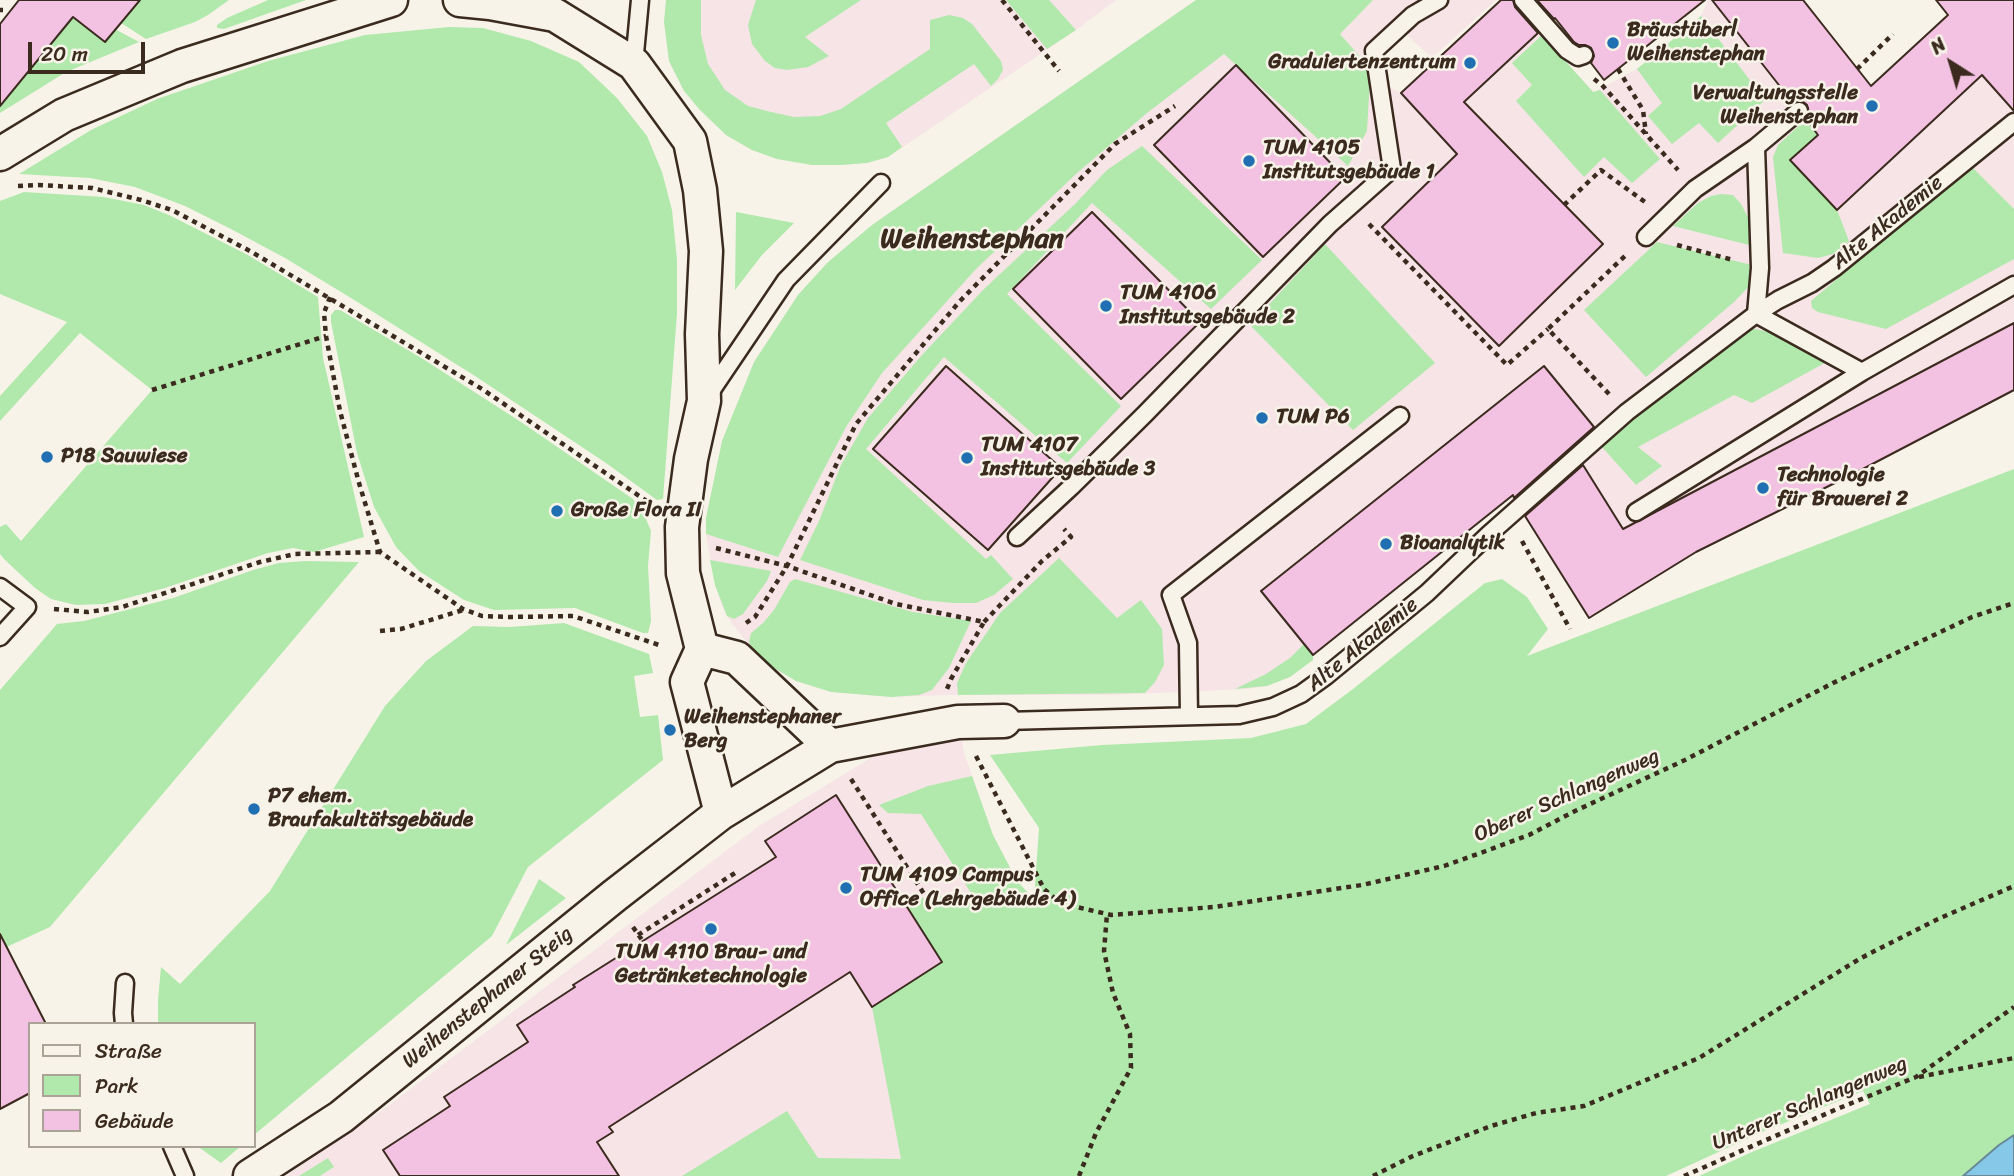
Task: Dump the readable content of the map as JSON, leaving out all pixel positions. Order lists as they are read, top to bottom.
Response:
{
  "streets": {
    "street": ["Alte Akademie", "Weihenstephaner Steig"],
    "path": ["Oberer Schlangenweg", "Unterer Schlangenweg"]
  },
  "crossings": [
    ["Alte Akademie", "Oberer Schlangenweg"]
  ],
  "districts": ["Weihenstephan"],
  "places": [
    "Bräustüberl Weihenstephan",
    "Graduiertenzentrum",
    "Verwaltungsstelle Weihenstephan",
    "TUM 4105 Institutsgebäude 1",
    "TUM 4106 Institutsgebäude 2",
    "TUM P6",
    "P18 Sauwiese",
    "TUM 4107 Institutsgebäude 3",
    "Technologie für Brauerei 2",
    "Große Flora II",
    "Bioanalytik",
    "Weihenstephaner Berg",
    "P7 ehem. Braufakultätsgebäude",
    "TUM 4109 Campus Office (Lehrgebäude 4)",
    "TUM 4110 Brau- und Getränketechnologie"
  ],
  "legend": ["Straße", "Park", "Gebäude"],
  "scale_bar": "20 m",
  "north": "top left"
}
